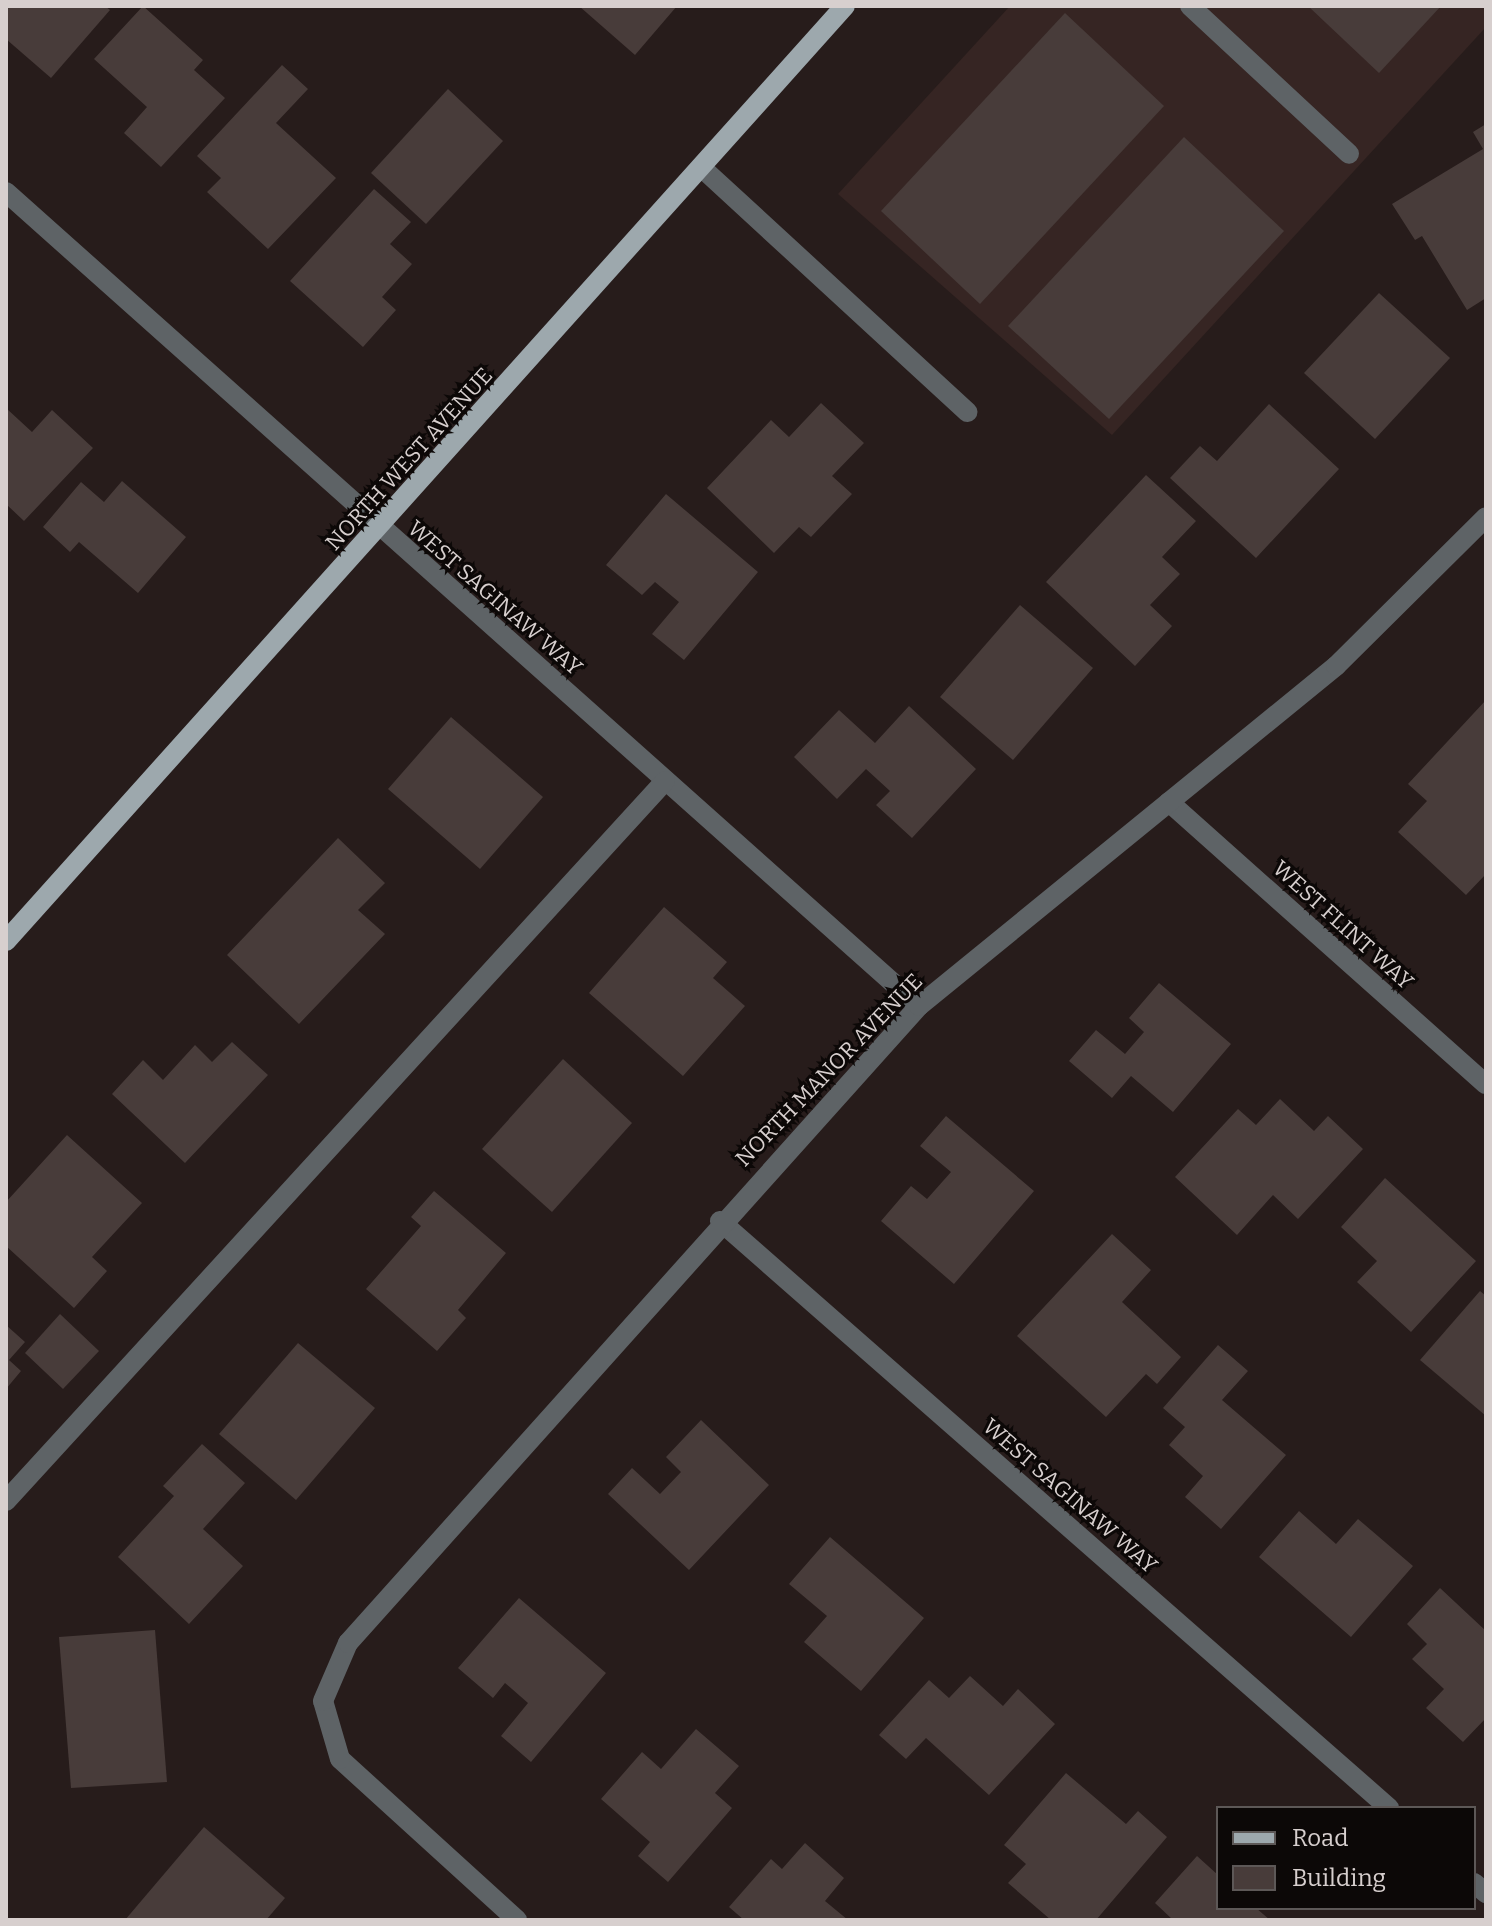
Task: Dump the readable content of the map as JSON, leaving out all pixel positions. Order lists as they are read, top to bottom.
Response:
{
  "streets": {
    "main road": ["NORTH WEST AVENUE"],
    "street": ["WEST SAGINAW WAY", "WEST FLINT WAY", "NORTH MANOR AVENUE"]
  },
  "crossings": [
    ["NORTH WEST AVENUE", "WEST SAGINAW WAY"],
    ["WEST SAGINAW WAY", "NORTH MANOR AVENUE"],
    ["WEST FLINT WAY", "NORTH MANOR AVENUE"]
  ],
  "legend": ["Road", "Building"]
}
